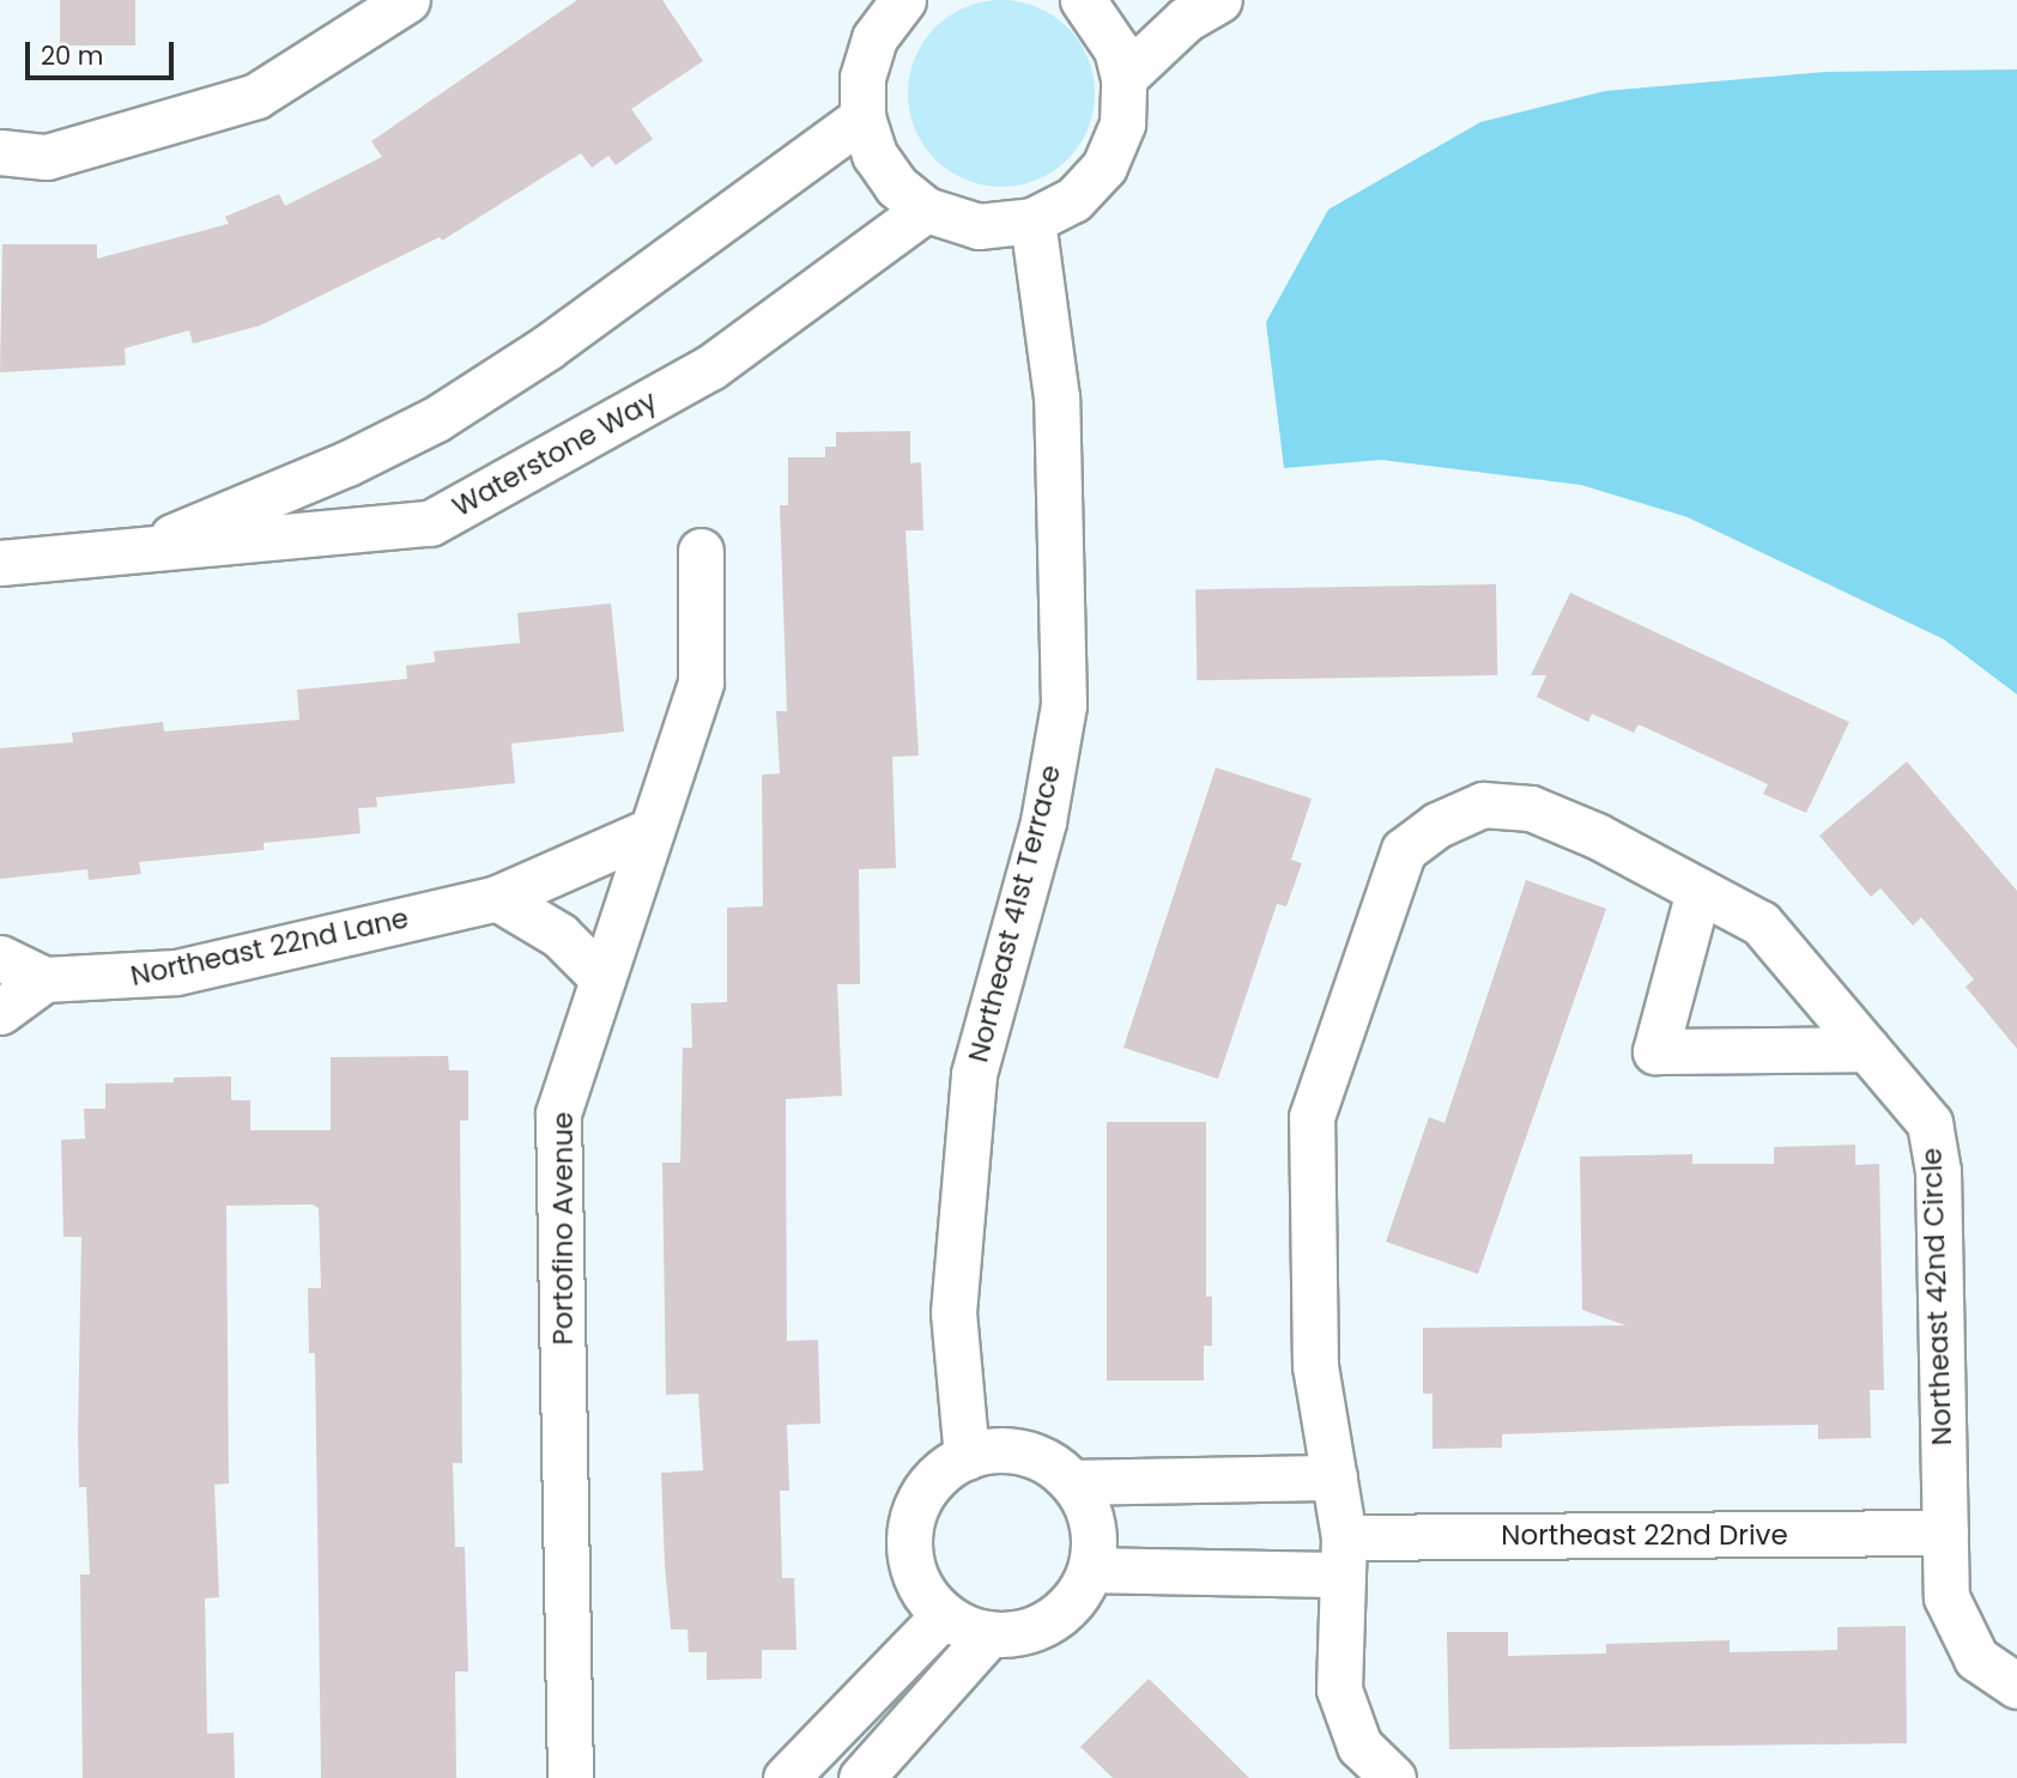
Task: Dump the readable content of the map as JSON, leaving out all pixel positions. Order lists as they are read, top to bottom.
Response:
{
  "streets": {
    "street": [
      "Waterstone Way",
      "Northeast 41st Terrace",
      "Northeast 22nd Lane",
      "Portofino Avenue",
      "Northeast 42nd Circle",
      "Northeast 22nd Drive"
    ]
  },
  "crossings": [
    ["Northeast 41st Terrace", "Northeast 22nd Drive"],
    ["Northeast 22nd Lane", "Portofino Avenue"],
    ["Northeast 42nd Circle", "Northeast 22nd Drive"]
  ],
  "scale_bar": "20 m"
}
